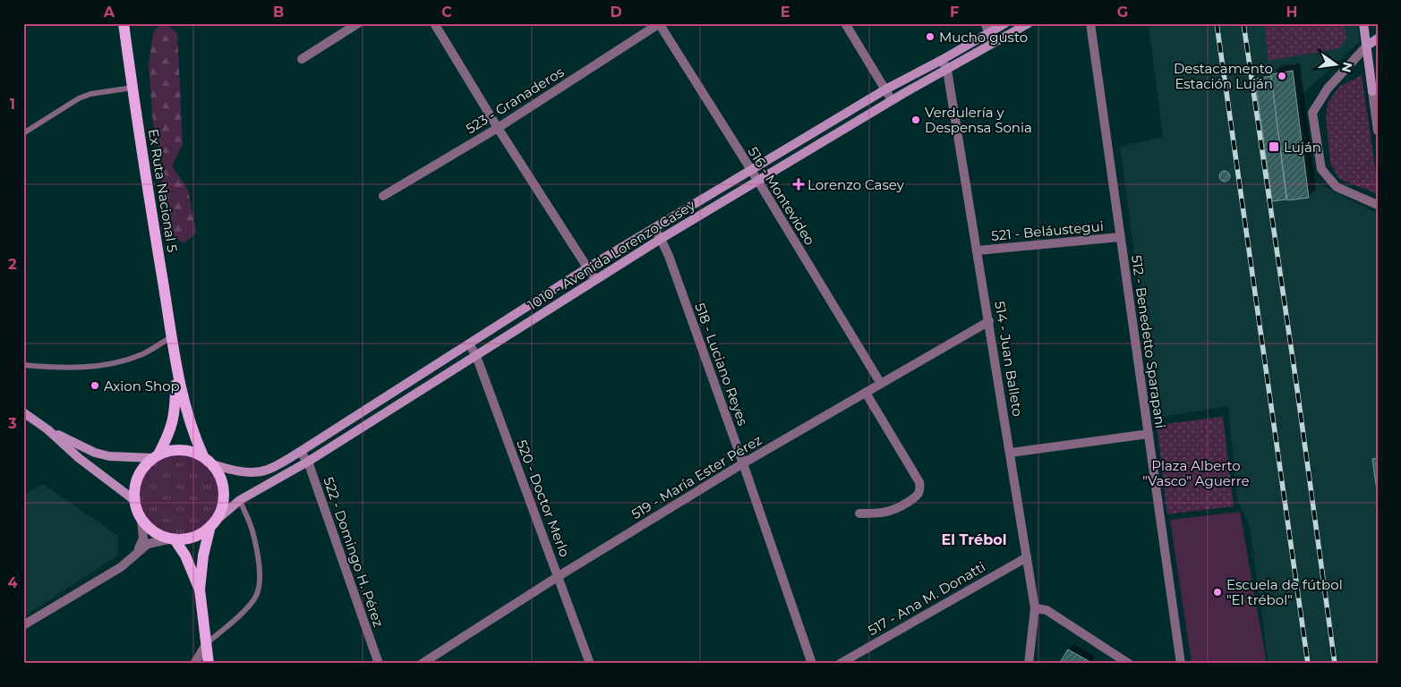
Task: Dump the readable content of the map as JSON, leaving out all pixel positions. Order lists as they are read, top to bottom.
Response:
{
  "streets": {
    "main road": ["Ex Ruta Nacional 5", "1010 - Avenida Lorenzo Casey"],
    "street": [
      "523 - Granaderos",
      "516 - Montevideo",
      "521 - Beláustegui",
      "512 - Benedetto Sparapani",
      "514 - Juan Balleto",
      "518 - Luciano Reyes",
      "519 - María Ester Pérez",
      "520 - Doctor Merlo",
      "522 - Domingo H. Pérez",
      "517 - Ana M. Donatti"
    ]
  },
  "crossings": [
    ["523 - Granaderos", "516 - Montevideo"],
    ["Ex Ruta Nacional 5", "1010 - Avenida Lorenzo Casey"],
    ["516 - Montevideo", "1010 - Avenida Lorenzo Casey"],
    ["516 - Montevideo", "519 - María Ester Pérez"],
    ["521 - Beláustegui", "512 - Benedetto Sparapani"],
    ["521 - Beláustegui", "514 - Juan Balleto"],
    ["1010 - Avenida Lorenzo Casey", "514 - Juan Balleto"],
    ["1010 - Avenida Lorenzo Casey", "518 - Luciano Reyes"],
    ["1010 - Avenida Lorenzo Casey", "520 - Doctor Merlo"],
    ["1010 - Avenida Lorenzo Casey", "522 - Domingo H. Pérez"],
    ["514 - Juan Balleto", "519 - María Ester Pérez"],
    ["514 - Juan Balleto", "517 - Ana M. Donatti"],
    ["518 - Luciano Reyes", "519 - María Ester Pérez"],
    ["519 - María Ester Pérez", "520 - Doctor Merlo"]
  ],
  "districts": ["El Trébol"],
  "parks": ["Plaza Alberto \"Vasco\" Aguerre"],
  "places": {
    "other": [
      "Mucho gusto",
      "Destacamento Estación Luján",
      "Verdulería y Despensa Sonia",
      "Axion Shop",
      "Escuela de fútbol \"El trébol\""
    ],
    "transit": ["Luján"],
    "health": ["Lorenzo Casey"]
  },
  "north": "right",
  "grid": {
    "columns": [
      "A",
      "B",
      "C",
      "D",
      "E",
      "F",
      "G",
      "H"
    ],
    "rows": [
      "1",
      "2",
      "3",
      "4"
    ]
  }
}
